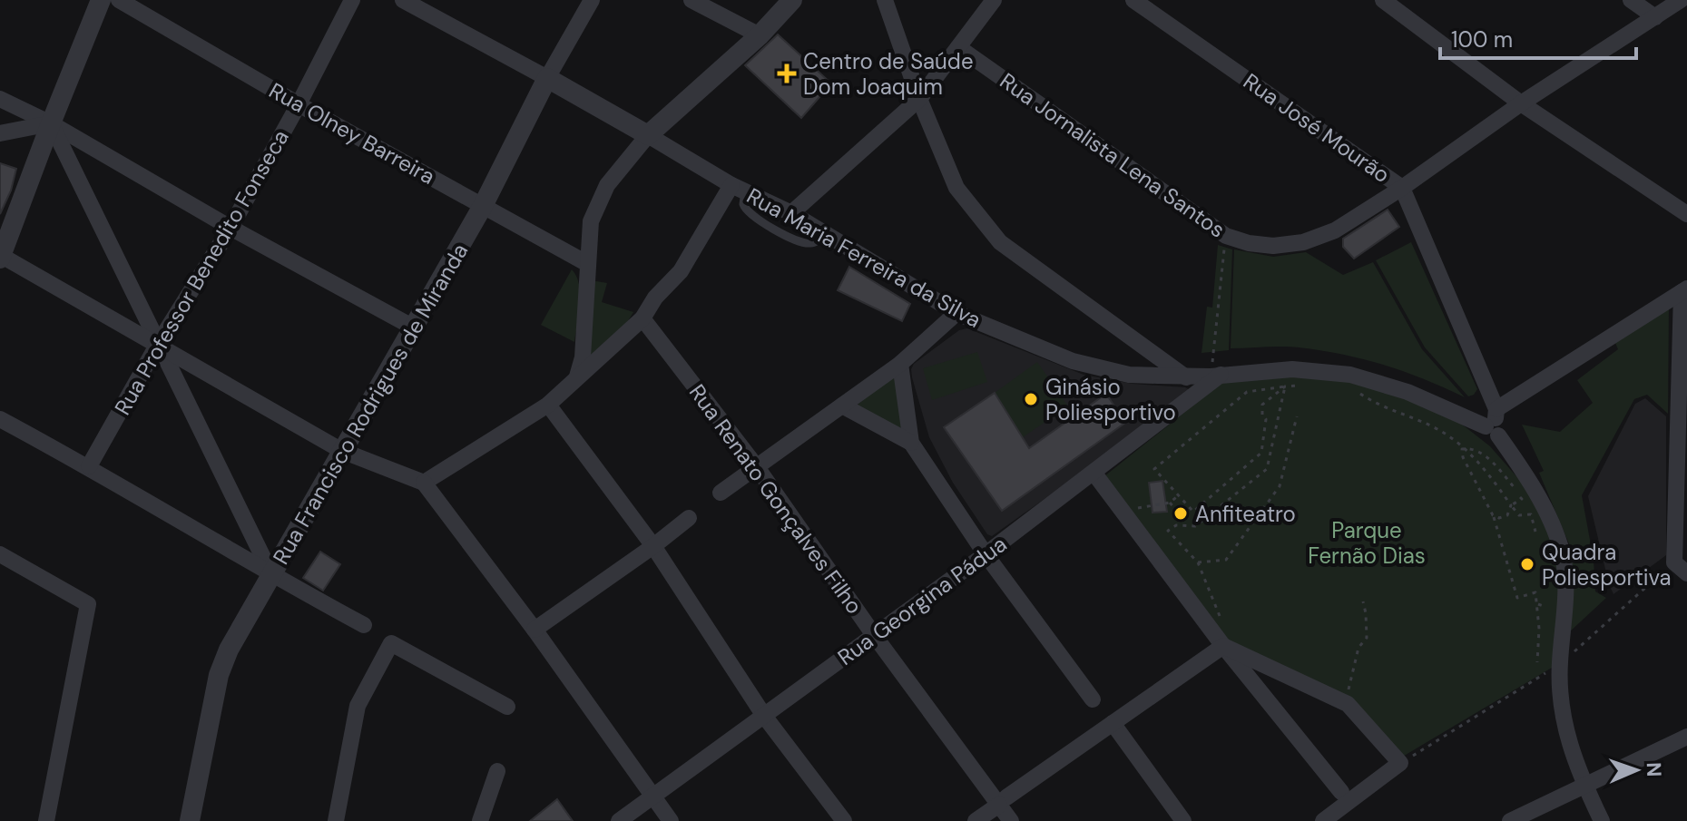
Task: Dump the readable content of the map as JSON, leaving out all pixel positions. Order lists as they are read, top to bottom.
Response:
{
  "streets": {
    "street": [
      "Rua José Mourão",
      "Rua Olney Barreira",
      "Rua Jornalista Lena Santos",
      "Rua Maria Ferreira da Silva",
      "Rua Professor Benedito Fonseca",
      "Rua Francisco Rodrigues de Miranda",
      "Rua Renato Gonçalves Filho",
      "Rua Georgina Pádua"
    ]
  },
  "crossings": [
    ["Rua José Mourão", "Rua Jornalista Lena Santos"],
    ["Rua José Mourão", "Rua Maria Ferreira da Silva"],
    ["Rua Olney Barreira", "Rua Professor Benedito Fonseca"],
    ["Rua Olney Barreira", "Rua Francisco Rodrigues de Miranda"],
    ["Rua Maria Ferreira da Silva", "Rua Francisco Rodrigues de Miranda"],
    ["Rua Maria Ferreira da Silva", "Rua Georgina Pádua"],
    ["Rua Renato Gonçalves Filho", "Rua Georgina Pádua"]
  ],
  "parks": ["Parque Fernão Dias"],
  "places": {
    "health": ["Centro de Saúde Dom Joaquim"],
    "other": ["Ginásio Poliesportivo", "Anfiteatro", "Quadra Poliesportiva"]
  },
  "scale_bar": "100 m",
  "north": "right"
}
